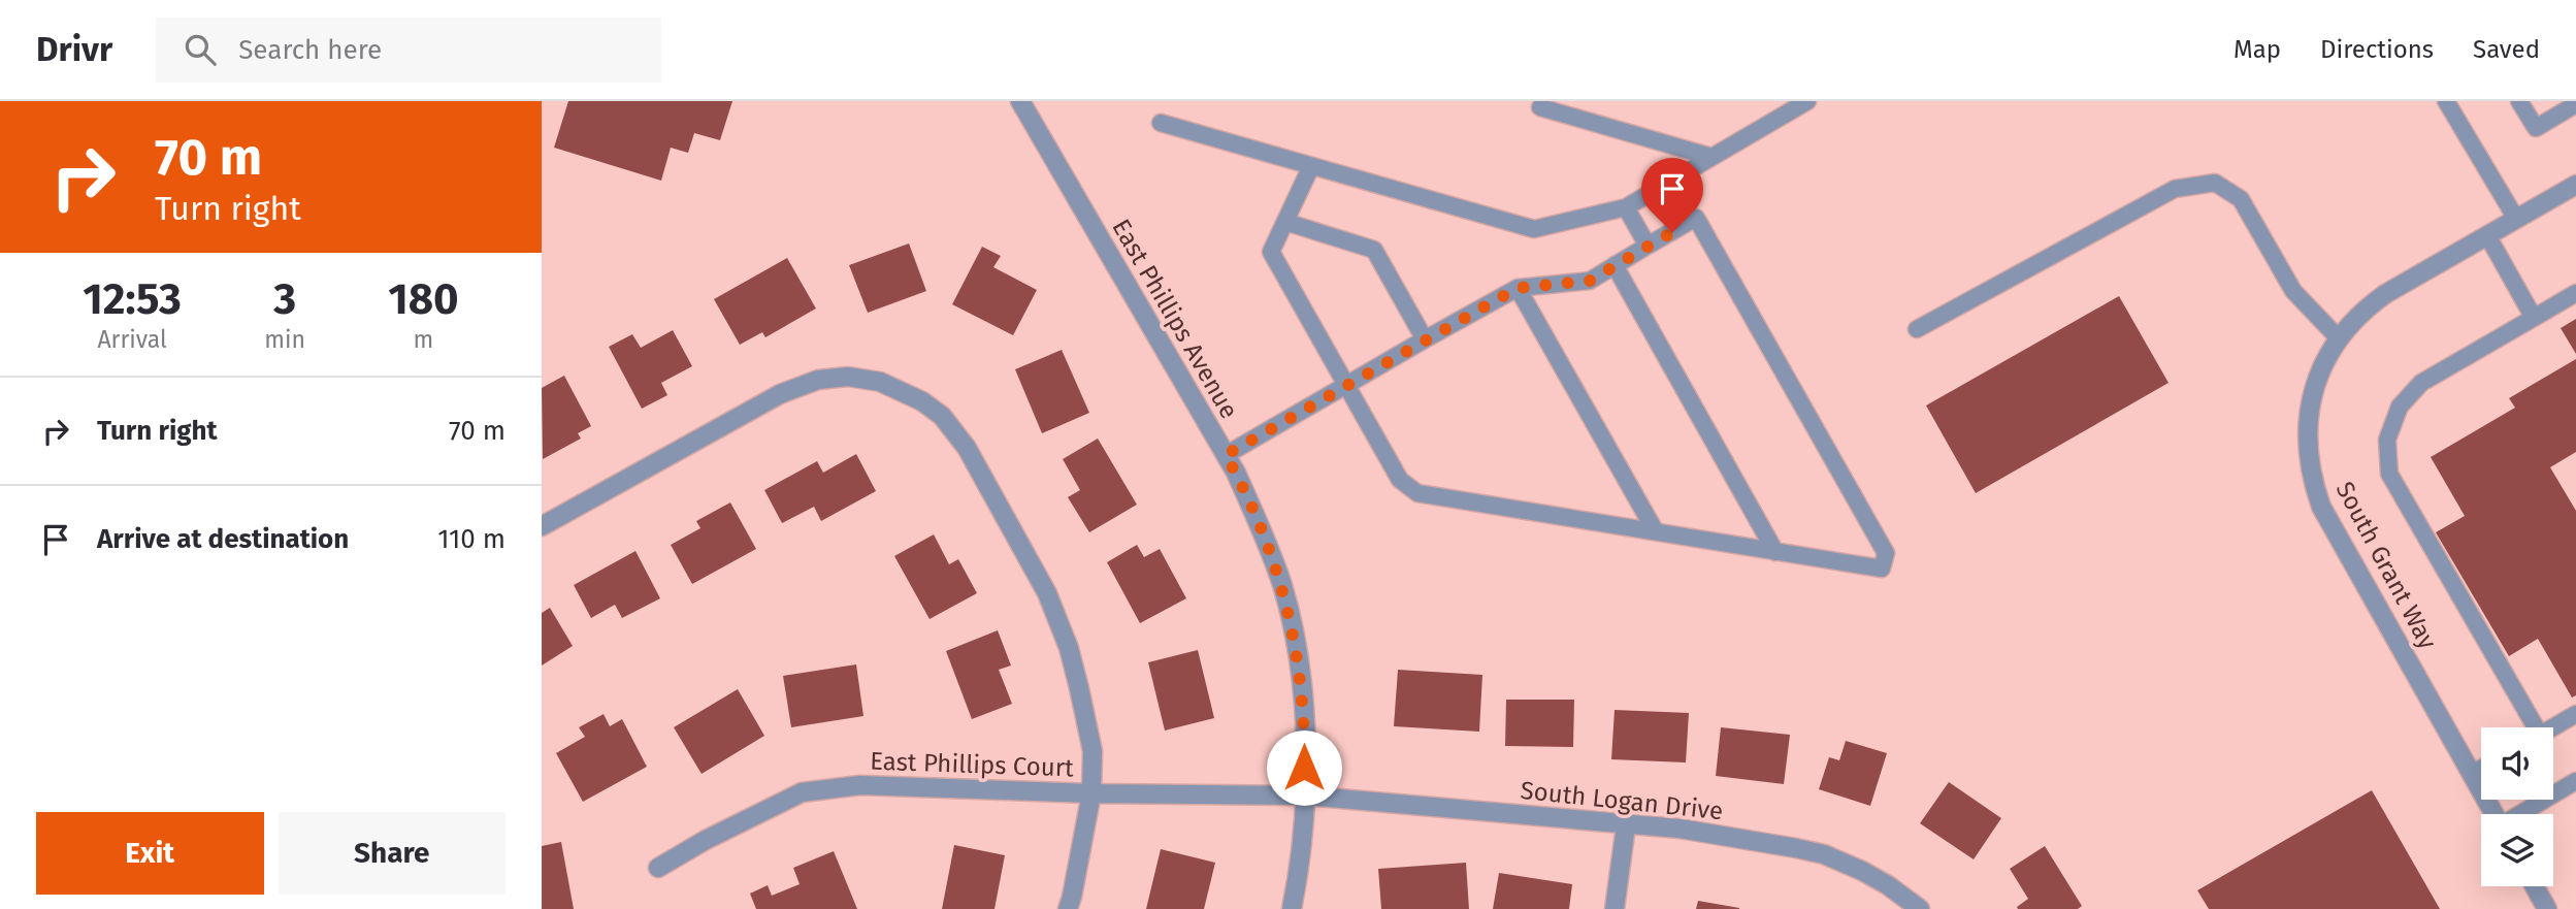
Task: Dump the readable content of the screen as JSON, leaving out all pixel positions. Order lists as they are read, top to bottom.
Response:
{
  "streets": {
    "street": [
      "East Phillips Avenue",
      "South Grant Way",
      "East Phillips Court",
      "South Logan Drive"
    ]
  },
  "crossings": [
    ["East Phillips Avenue", "East Phillips Court"],
    ["East Phillips Avenue", "South Logan Drive"],
    ["East Phillips Court", "South Logan Drive"]
  ],
  "page": {
    "header": "Drivr",
    "search": "Search here",
    "nav": ["Map", "Directions", "Saved"],
    "turn": ["70 m", "Turn right"],
    "eta": [
      "12:53",
      "Arrival",
      "3",
      "min",
      "180",
      "m"
    ],
    "list": [
      {
        "name": "Turn right",
        "value": "70 m"
      },
      {
        "name": "Arrive at destination",
        "value": "110 m"
      }
    ],
    "buttons": ["Exit", "Share"]
  }
}
